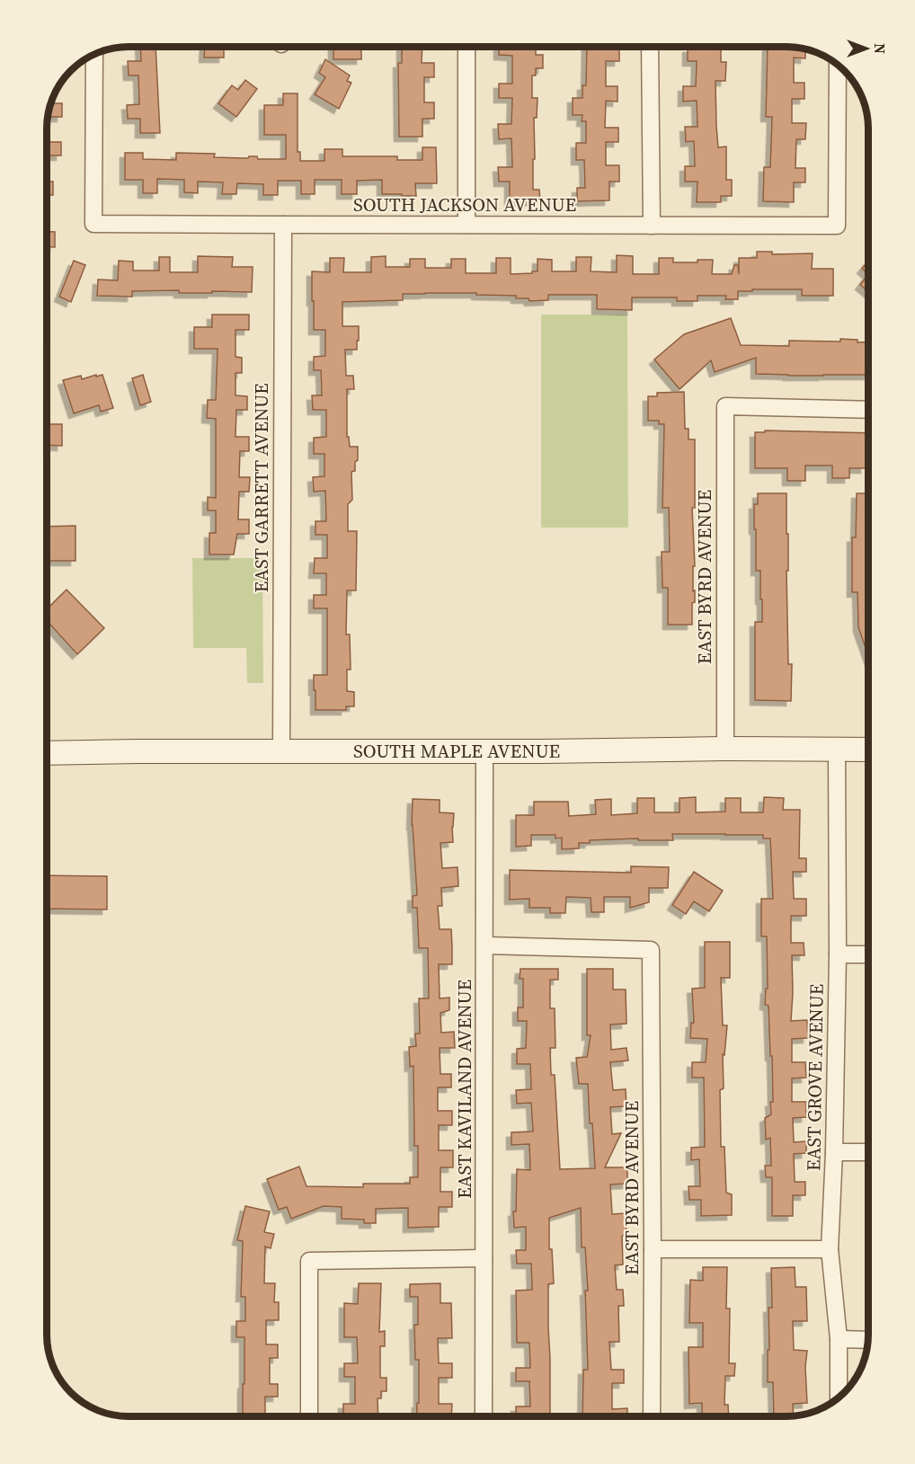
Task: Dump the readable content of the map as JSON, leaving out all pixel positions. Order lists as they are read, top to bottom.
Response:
{
  "streets": {
    "main road": ["SOUTH MAPLE AVENUE"],
    "street": [
      "SOUTH JACKSON AVENUE",
      "EAST GARRETT AVENUE",
      "EAST BYRD AVENUE",
      "EAST GROVE AVENUE",
      "EAST KAVILAND AVENUE"
    ]
  },
  "crossings": [
    ["SOUTH JACKSON AVENUE", "EAST GARRETT AVENUE"],
    ["EAST GARRETT AVENUE", "SOUTH MAPLE AVENUE"],
    ["EAST BYRD AVENUE", "SOUTH MAPLE AVENUE"],
    ["EAST BYRD AVENUE", "EAST KAVILAND AVENUE"],
    ["SOUTH MAPLE AVENUE", "EAST GROVE AVENUE"],
    ["SOUTH MAPLE AVENUE", "EAST KAVILAND AVENUE"]
  ],
  "north": "right"
}
